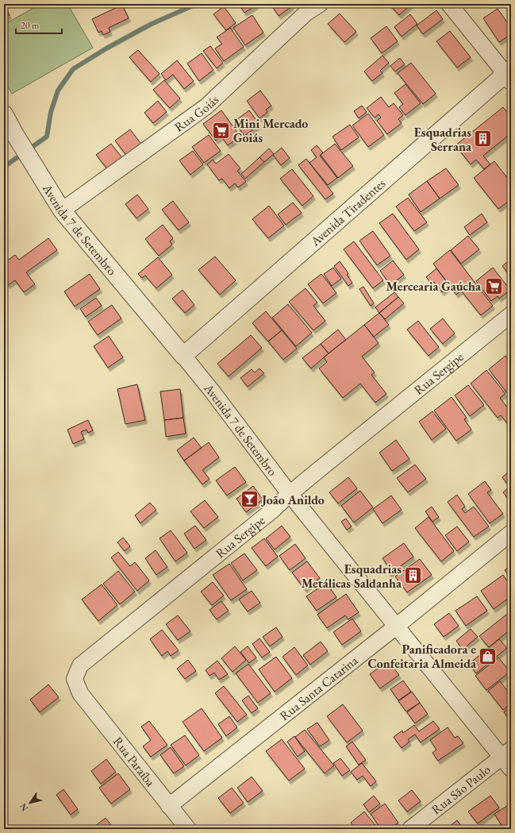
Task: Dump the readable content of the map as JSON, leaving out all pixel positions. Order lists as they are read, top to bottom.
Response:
{
  "streets": {
    "street": [
      "Rua Goiás",
      "Avenida Tiradentes",
      "Avenida 7 de Setembro",
      "Rua Sergipe",
      "Rua Santa Catarina",
      "Rua Paraíba",
      "Rua São Paulo"
    ]
  },
  "crossings": [
    ["Rua Goiás", "Avenida 7 de Setembro"],
    ["Avenida Tiradentes", "Avenida 7 de Setembro"],
    ["Avenida 7 de Setembro", "Rua Sergipe"],
    ["Avenida 7 de Setembro", "Rua Santa Catarina"],
    ["Avenida 7 de Setembro", "Rua São Paulo"],
    ["Rua Sergipe", "Rua Paraíba"],
    ["Rua Santa Catarina", "Rua Paraíba"]
  ],
  "places": {
    "supermarket": ["Mini Mercado Goiás", "Mercearia Gaúcha"],
    "building": ["Esquadrias Serrana", "Esquadrias Metálicas Saldanha"],
    "bar": ["João Anildo"],
    "shop": ["Panificadora e Confeitaria Almeida"]
  },
  "scale_bar": "20 m",
  "north": "bottom left"
}
